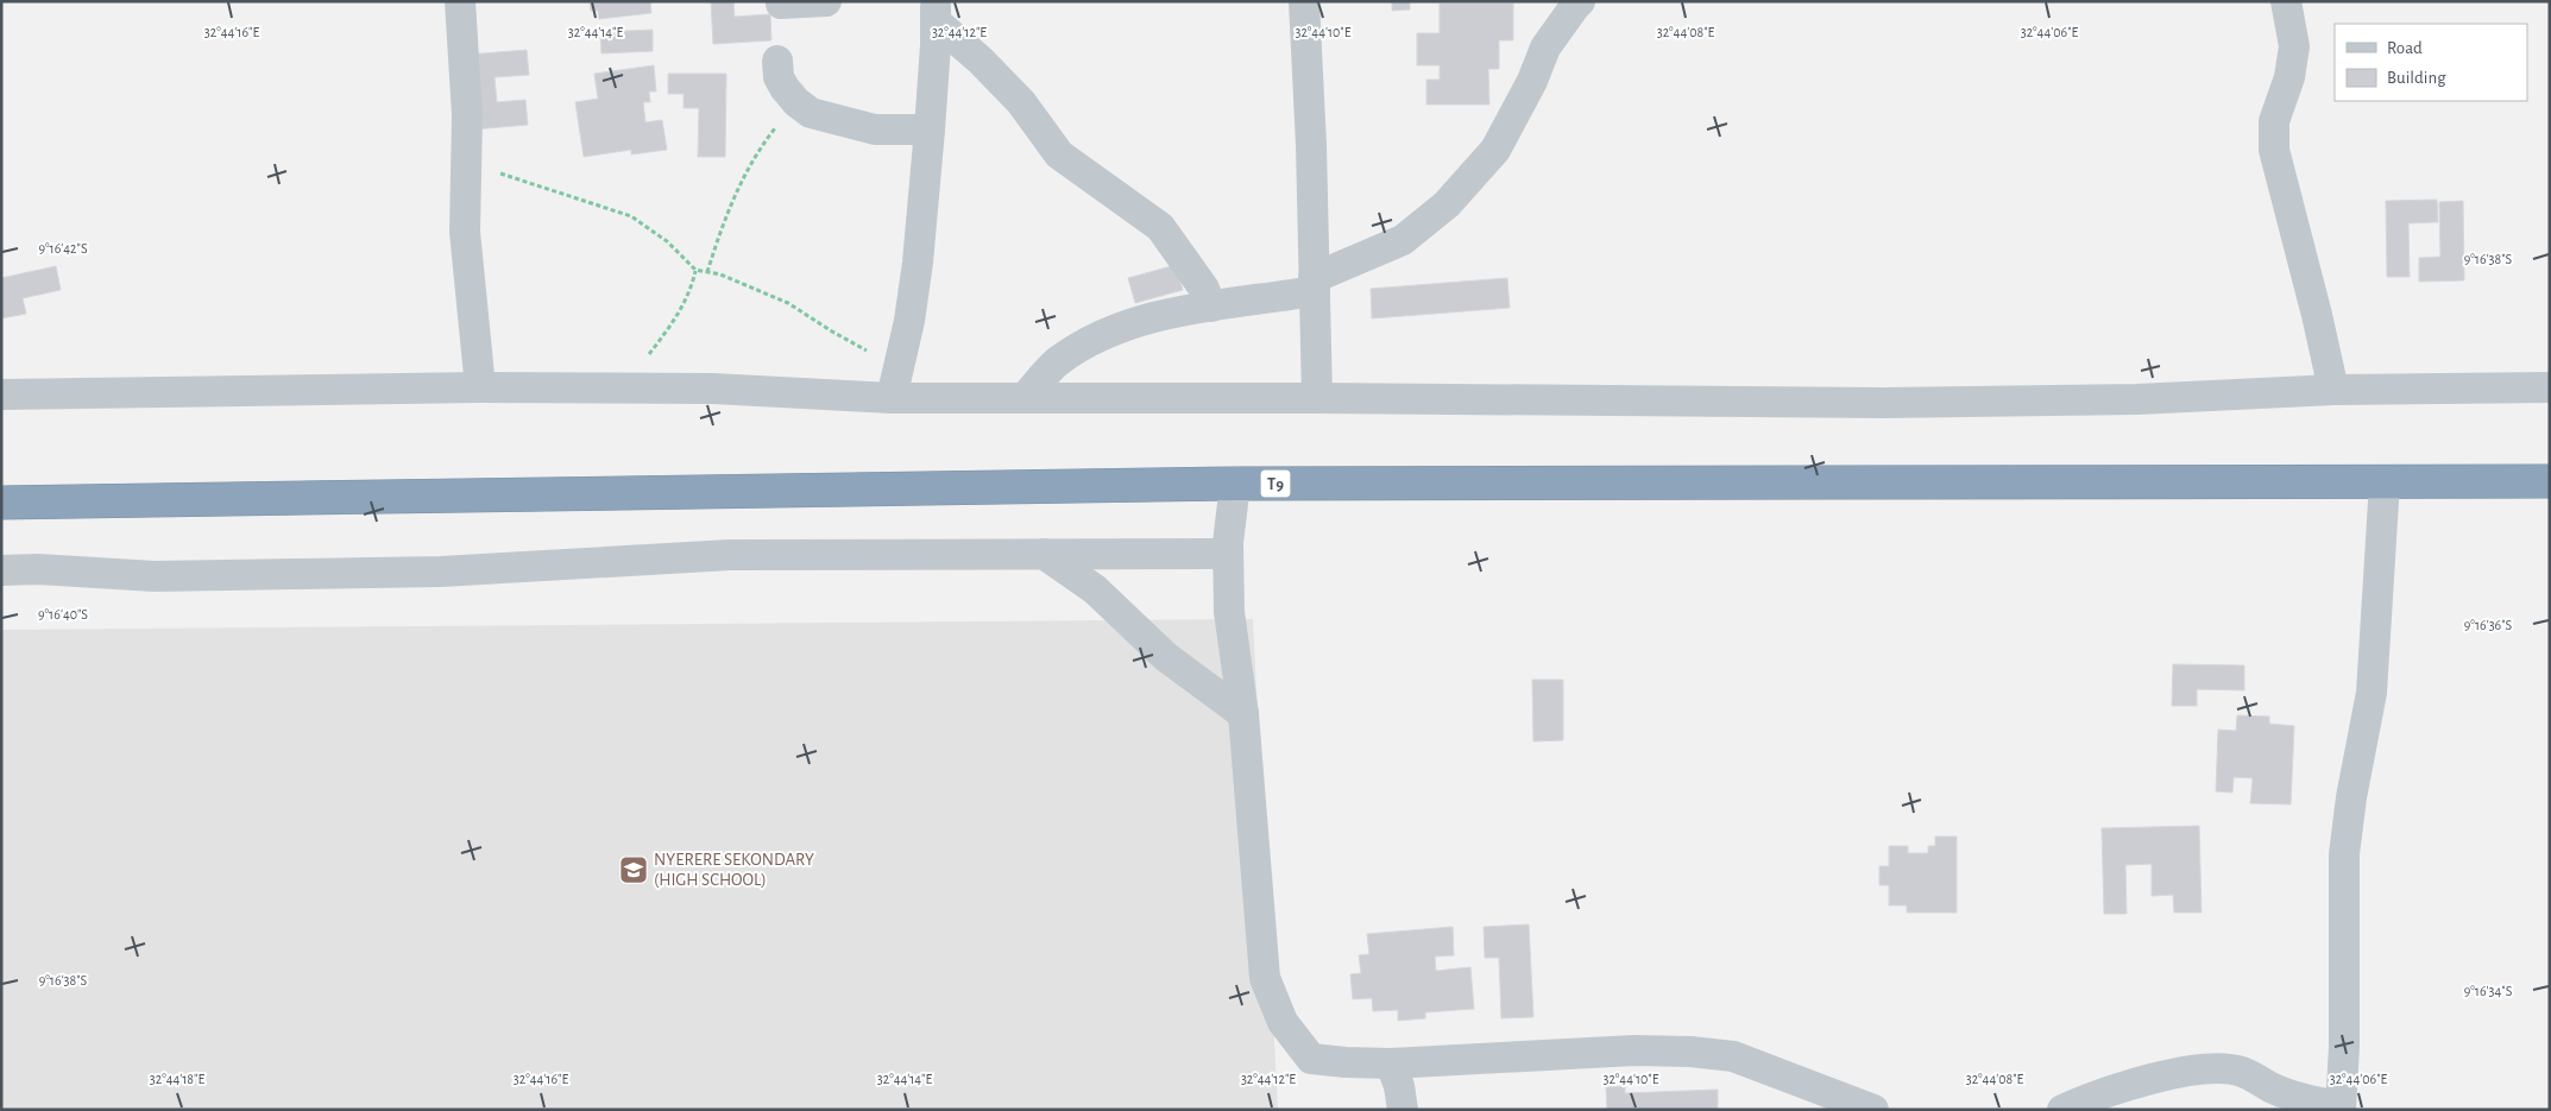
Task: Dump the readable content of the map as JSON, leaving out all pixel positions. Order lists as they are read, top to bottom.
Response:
{
  "streets": {
    "highway": ["T9"]
  },
  "places": {
    "school or university": ["NYERERE SEKONDARY (HIGH SCHOOL)"]
  },
  "legend": ["Road", "Building"],
  "coordinates": [
    "32°44'16\"E",
    "32°44'14\"E",
    "32°44'12\"E",
    "32°44'10\"E",
    "32°44'08\"E",
    "32°44'06\"E",
    "9°16'42\"S",
    "9°16'38\"S",
    "9°16'40\"S",
    "9°16'36\"S",
    "9°16'34\"S",
    "32°44'18\"E"
  ]
}
